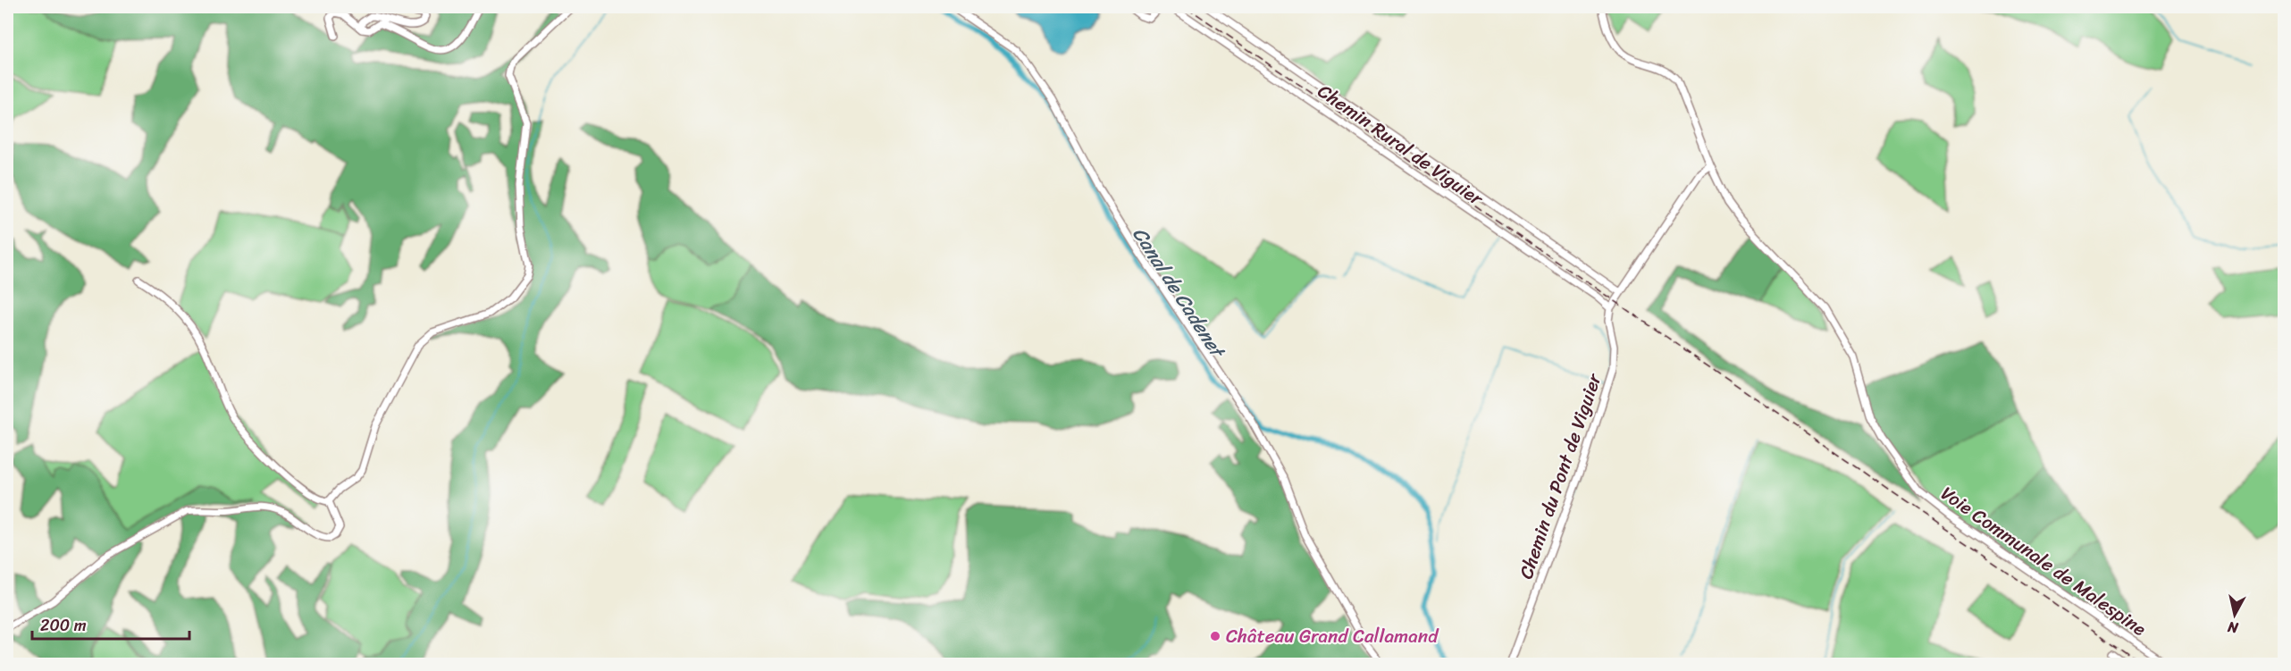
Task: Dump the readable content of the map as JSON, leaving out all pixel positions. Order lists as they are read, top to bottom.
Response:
{
  "streets": {
    "street": ["Chemin Rural de Viguier", "Chemin du Pont de Viguier", "Voie Communale de Malespine"]
  },
  "crossings": [
    ["Chemin Rural de Viguier", "Chemin du Pont de Viguier"]
  ],
  "water": ["Canal de Cadenet"],
  "places": ["Château Grand Callamand"],
  "scale_bar": "200 m",
  "north": "bottom"
}
